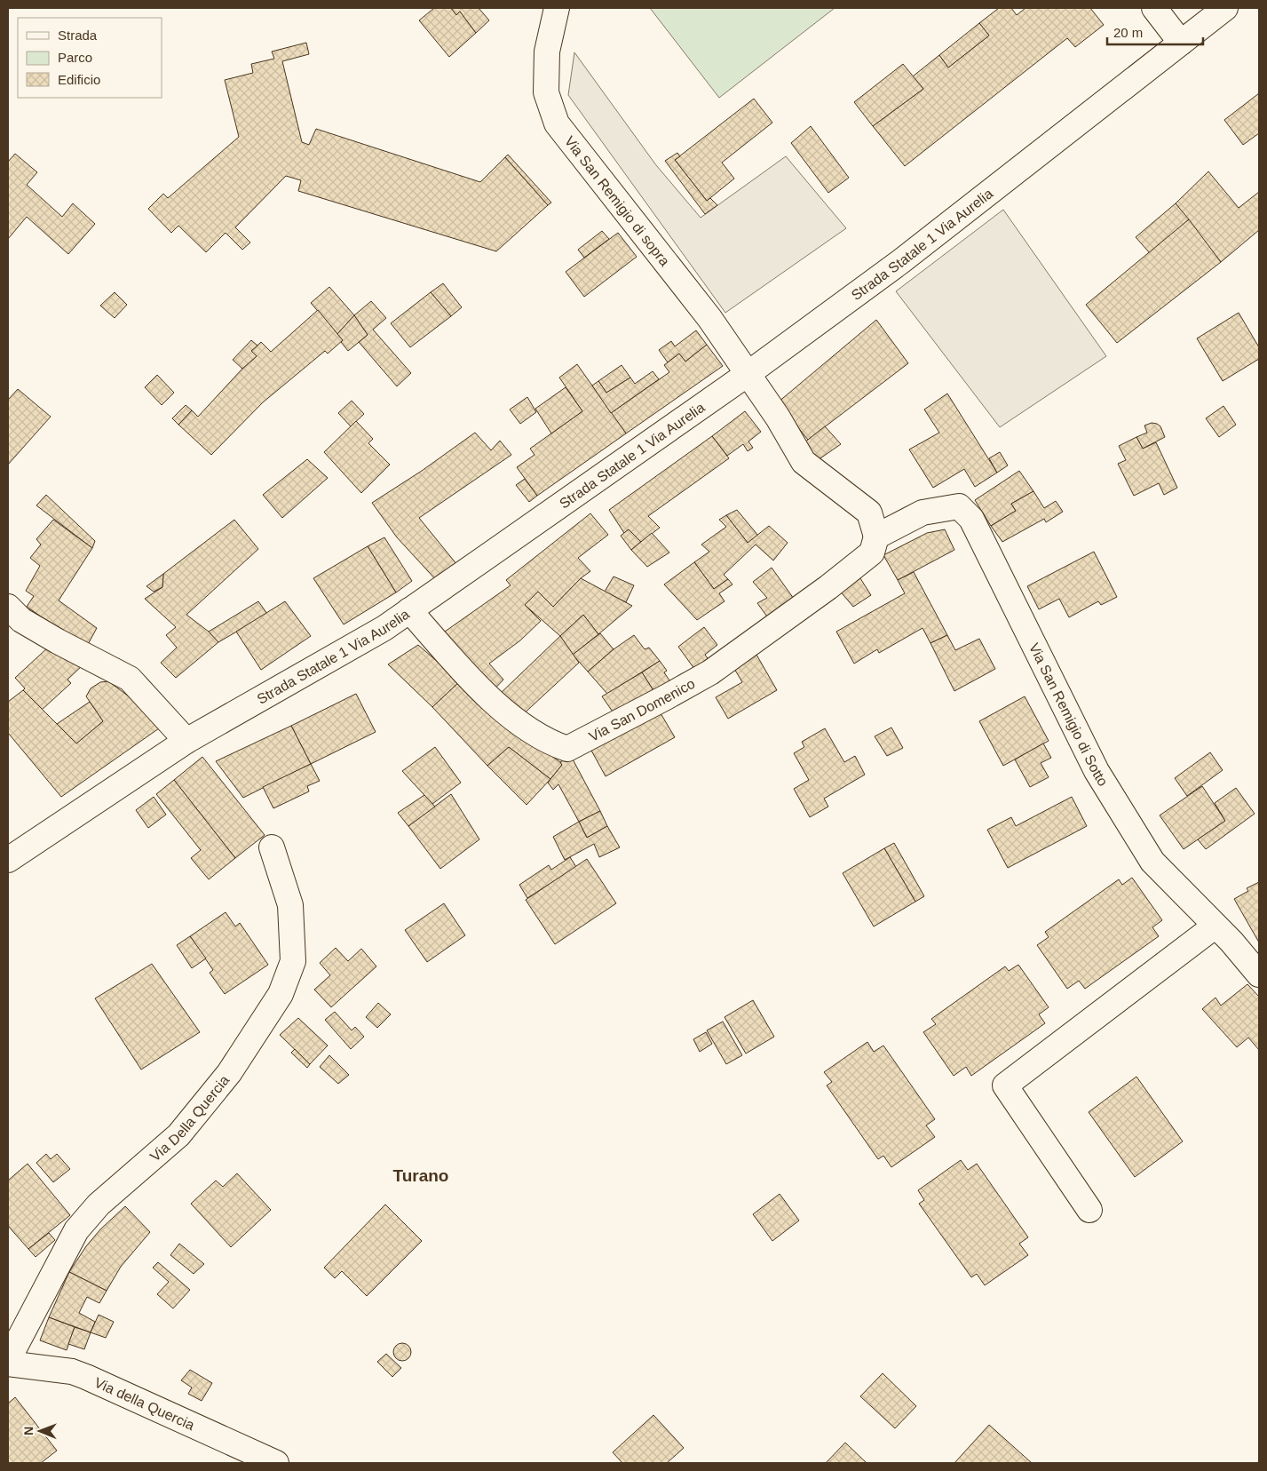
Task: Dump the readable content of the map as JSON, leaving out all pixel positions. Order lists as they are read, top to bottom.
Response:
{
  "streets": {
    "street": [
      "Via San Remigio di sopra",
      "Strada Statale 1 Via Aurelia",
      "Via San Domenico",
      "Via San Remigio di Sotto",
      "Via Della Quercia",
      "Via della Quercia"
    ]
  },
  "crossings": [
    ["Via San Remigio di sopra", "Strada Statale 1 Via Aurelia"],
    ["Strada Statale 1 Via Aurelia", "Via San Domenico"],
    ["Via San Domenico", "Via San Remigio di Sotto"]
  ],
  "districts": ["Turano"],
  "legend": ["Strada", "Parco", "Edificio"],
  "scale_bar": "20 m",
  "north": "left"
}
